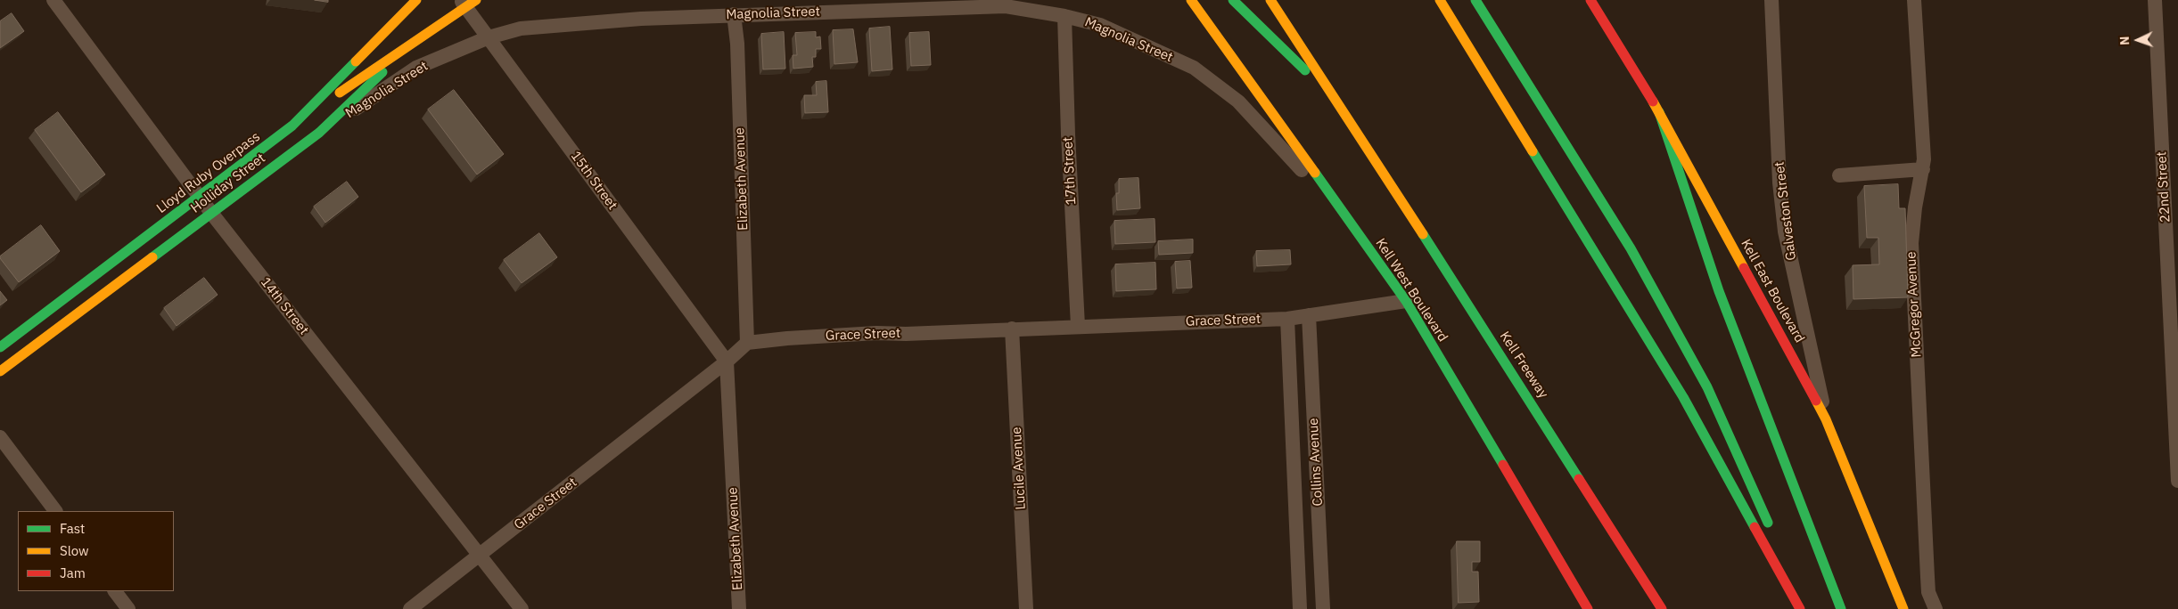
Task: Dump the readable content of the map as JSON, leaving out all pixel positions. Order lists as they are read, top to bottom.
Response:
{
  "streets": {
    "main road": [
      "Lloyd Ruby Overpass",
      "Holliday Street",
      "Kell West Boulevard",
      "Kell East Boulevard",
      "Kell Freeway"
    ],
    "street": [
      "Magnolia Street",
      "17th Street",
      "Elizabeth Avenue",
      "15th Street",
      "22nd Street",
      "Galveston Street",
      "McGregor Avenue",
      "14th Street",
      "Grace Street",
      "Collins Avenue",
      "Lucile Avenue"
    ]
  },
  "crossings": [
    ["Magnolia Street", "17th Street"],
    ["Magnolia Street", "Elizabeth Avenue"],
    ["Magnolia Street", "15th Street"],
    ["Magnolia Street", "Holliday Street"],
    ["Magnolia Street", "Kell West Boulevard"],
    ["Magnolia Street", "Grace Street"],
    ["17th Street", "Grace Street"],
    ["Elizabeth Avenue", "15th Street"],
    ["Elizabeth Avenue", "Grace Street"],
    ["15th Street", "Holliday Street"],
    ["15th Street", "Grace Street"],
    ["Holliday Street", "14th Street"],
    ["Galveston Street", "Kell East Boulevard"],
    ["Kell West Boulevard", "Grace Street"],
    ["14th Street", "Grace Street"],
    ["Grace Street", "Collins Avenue"],
    ["Grace Street", "Lucile Avenue"]
  ],
  "legend": ["Fast", "Slow", "Jam"],
  "north": "left"
}
